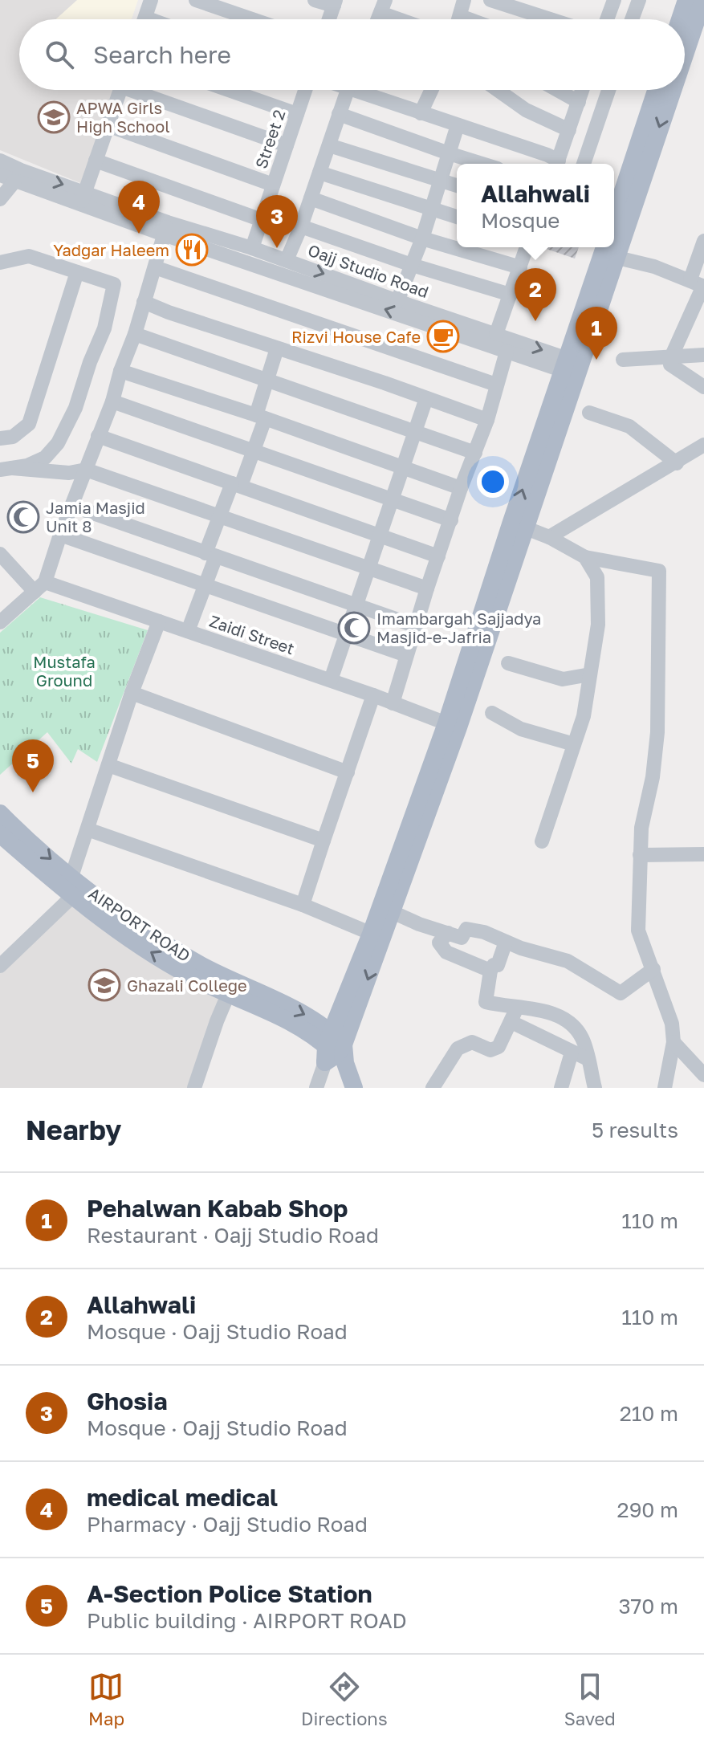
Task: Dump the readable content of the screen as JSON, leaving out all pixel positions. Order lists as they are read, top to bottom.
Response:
{
  "streets": {
    "main road": ["AIRPORT ROAD"],
    "street": ["Street 2", "Oajj Studio Road", "Zaidi Street"]
  },
  "crossings": [
    ["Street 2", "Oajj Studio Road"]
  ],
  "parks": ["Mustafa Ground"],
  "places": {
    "school or university": ["APWA Girls High School", "Ghazali College"],
    "restaurant": ["Yadgar Haleem"],
    "cafe": ["Rizvi House Cafe"],
    "mosque": ["Jamia Masjid Unit 8", "Imambargah Sajjadya Masjid-e-Jafria"]
  },
  "page": {
    "search": "Search here",
    "popup": ["Allahwali", "Mosque"],
    "pins": [
      "4",
      "3",
      "2",
      "1",
      "5"
    ],
    "heading": ["Nearby", "5 results"],
    "list": [
      {
        "mark": "1",
        "name": "Pehalwan Kabab Shop",
        "note": "Restaurant · Oajj Studio Road",
        "value": "110 m"
      },
      {
        "mark": "2",
        "name": "Allahwali",
        "note": "Mosque · Oajj Studio Road",
        "value": "110 m"
      },
      {
        "mark": "3",
        "name": "Ghosia",
        "note": "Mosque · Oajj Studio Road",
        "value": "210 m"
      },
      {
        "mark": "4",
        "name": "medical medical",
        "note": "Pharmacy · Oajj Studio Road",
        "value": "290 m"
      },
      {
        "mark": "5",
        "name": "A-Section Police Station",
        "note": "Public building · AIRPORT ROAD",
        "value": "370 m"
      }
    ],
    "nav": ["Map", "Directions", "Saved"]
  }
}
